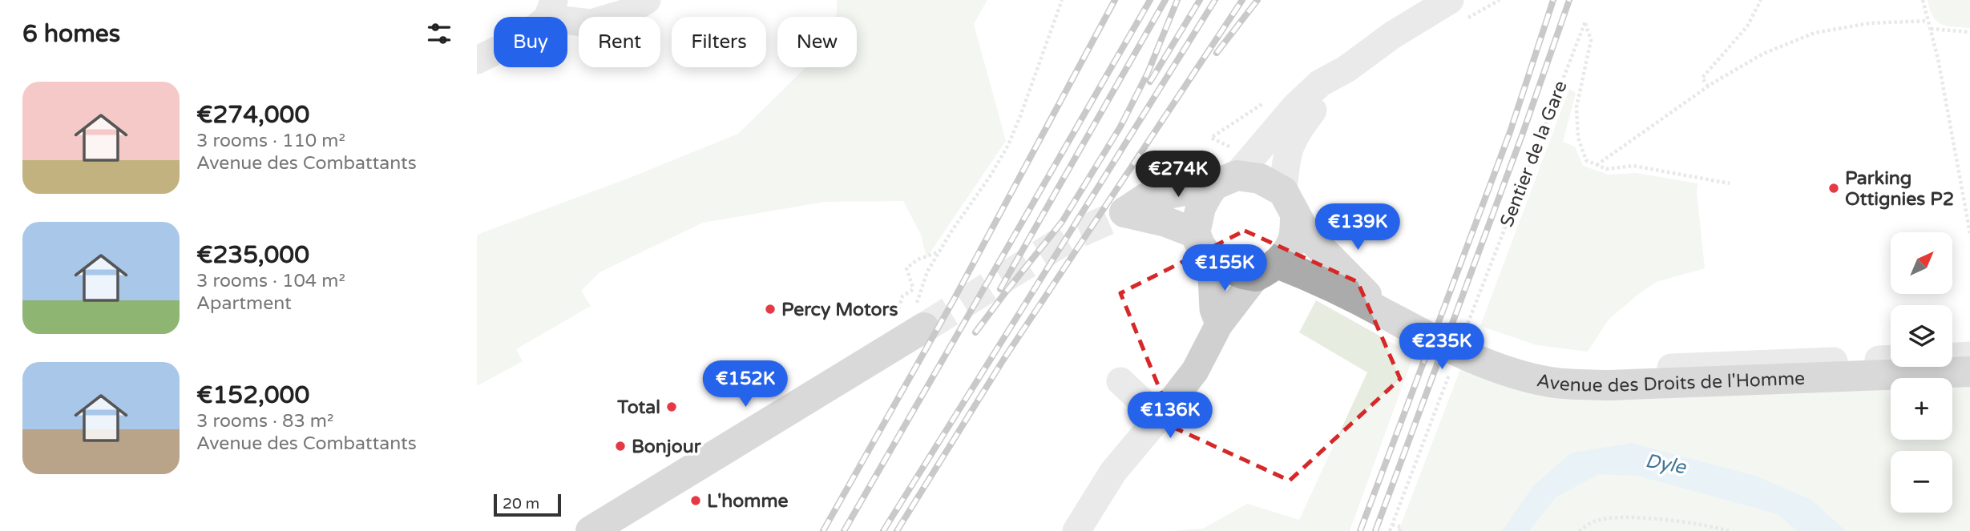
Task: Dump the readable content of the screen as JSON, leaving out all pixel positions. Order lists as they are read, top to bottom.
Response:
{
  "streets": {
    "main road": ["Avenue des Droits de l'Homme"],
    "path": ["Sentier de la Gare"]
  },
  "water": ["Dyle"],
  "places": [
    "Parking Ottignies P2",
    "Percy Motors",
    "Total",
    "Bonjour",
    "L'homme"
  ],
  "scale_bar": "20 m",
  "north": "top right",
  "page": {
    "heading": "6 homes",
    "chip": [
      "Buy",
      "Rent",
      "Filters",
      "New"
    ],
    "list": [
      {
        "name": "€274,000",
        "note": "3 rooms · 110 m² · Avenue des Combattants"
      },
      {
        "name": "€235,000",
        "note": "3 rooms · 104 m² · Apartment"
      },
      {
        "name": "€152,000",
        "note": "3 rooms · 83 m² · Avenue des Combattants"
      }
    ],
    "price": [
      "€274K",
      "€139K",
      "€155K",
      "€235K",
      "€152K",
      "€136K"
    ],
    "map_buttons": ["+", "−"],
    "scale": "20 m"
  }
}
